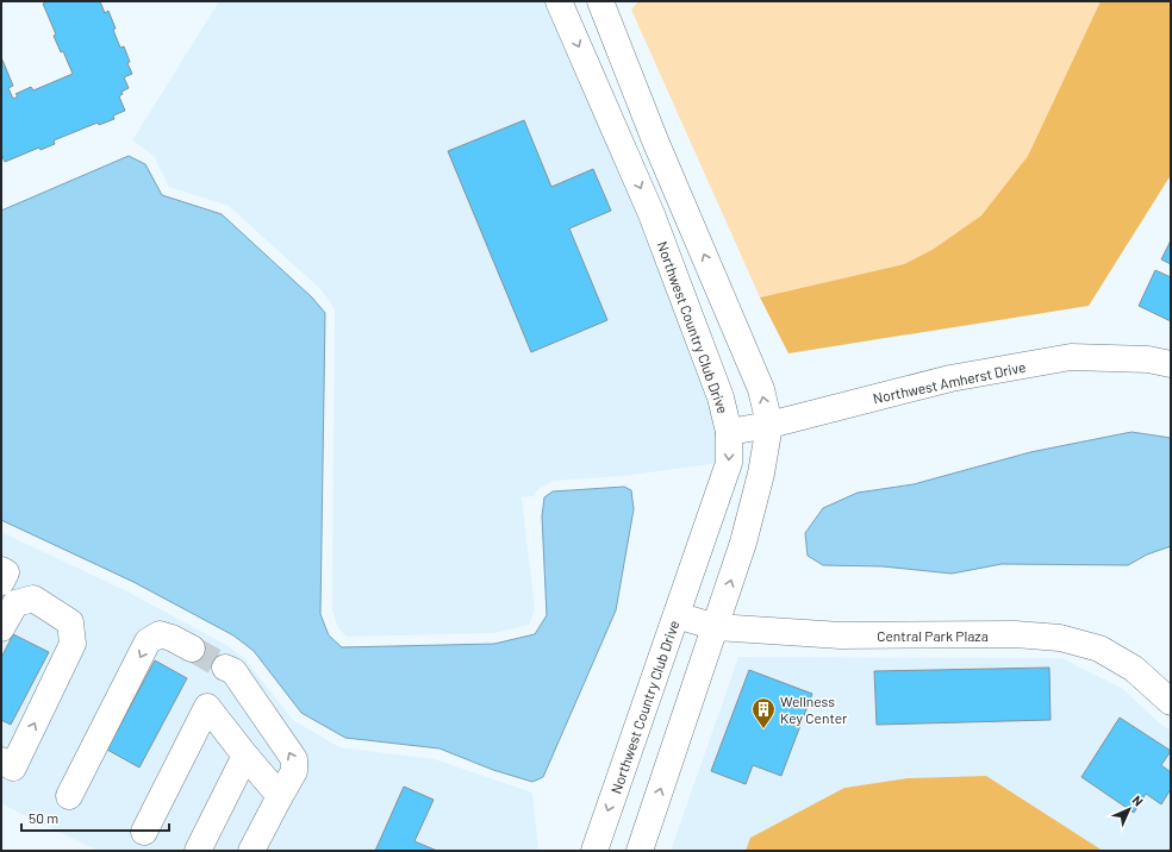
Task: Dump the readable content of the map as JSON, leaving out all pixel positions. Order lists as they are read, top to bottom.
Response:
{
  "streets": {
    "street": ["Northwest Country Club Drive", "Northwest Amherst Drive", "Central Park Plaza"]
  },
  "crossings": [
    ["Northwest Country Club Drive", "Northwest Amherst Drive"],
    ["Northwest Country Club Drive", "Central Park Plaza"]
  ],
  "places": {
    "building": ["Wellness Key Center"]
  },
  "scale_bar": "50 m",
  "north": "top right"
}
